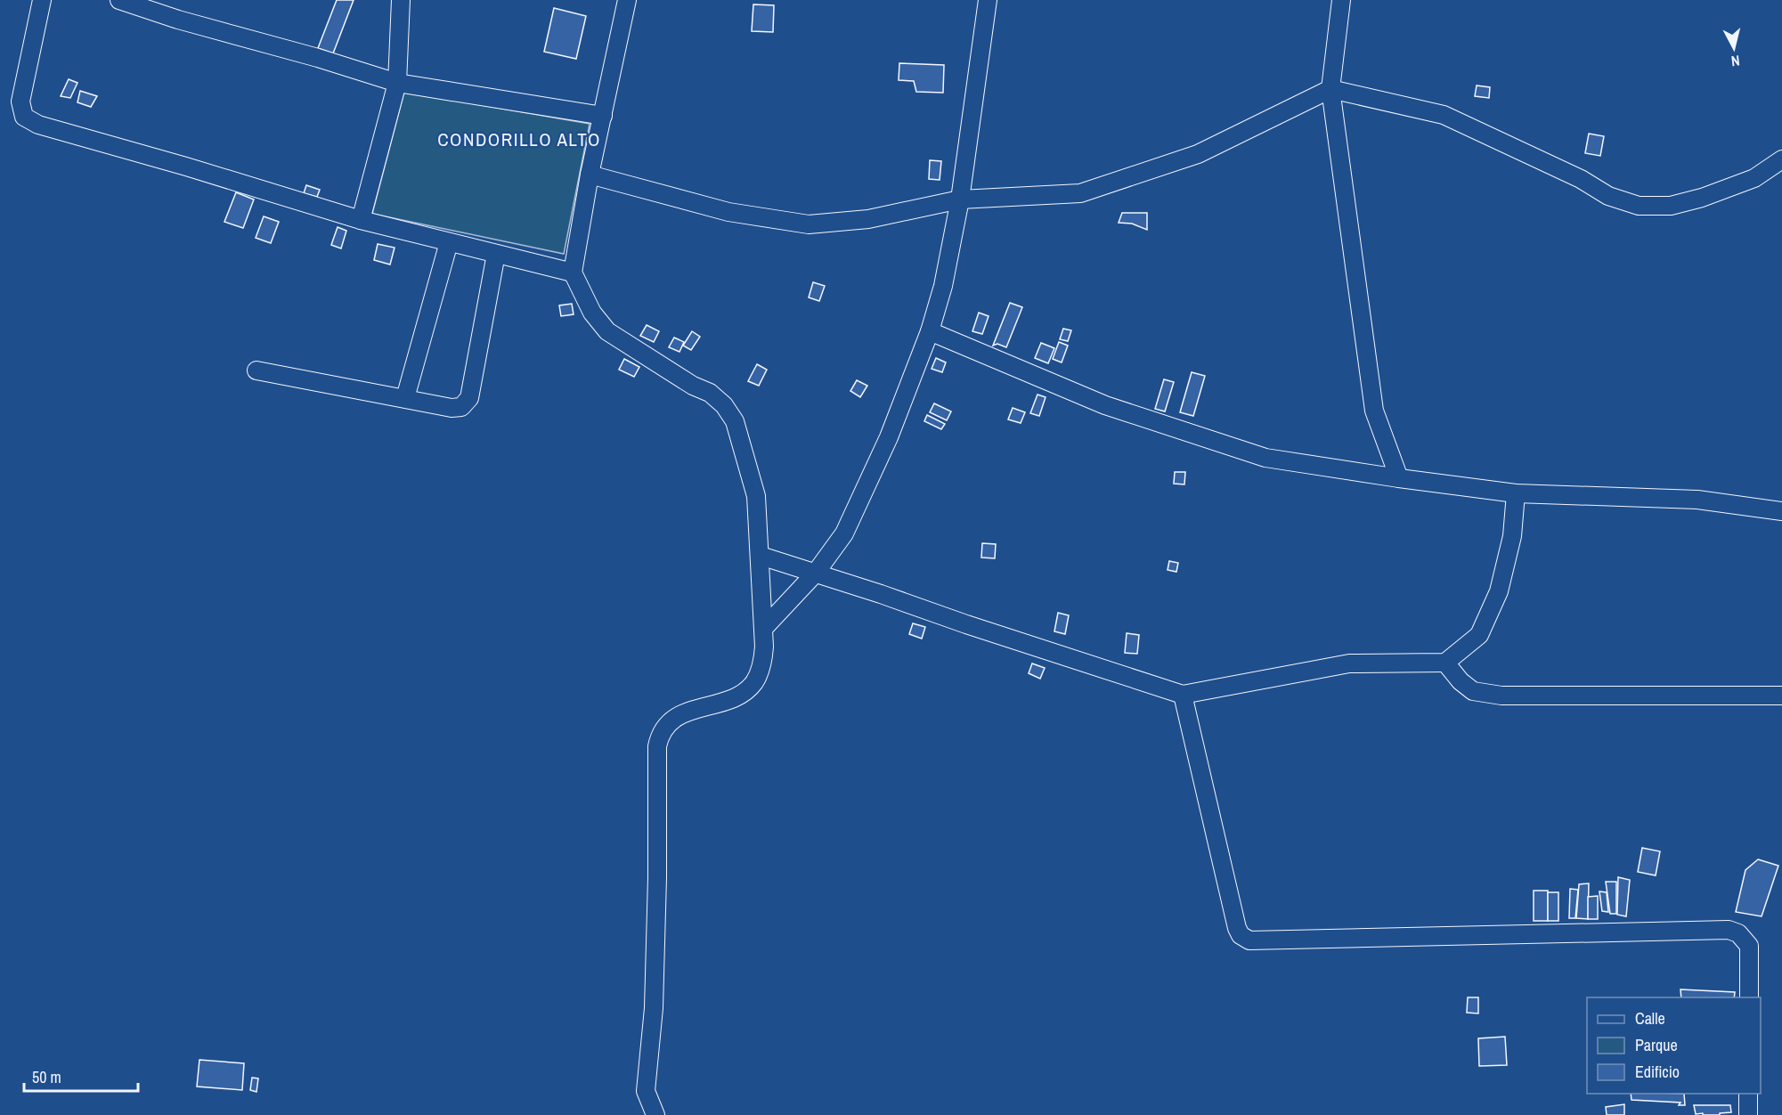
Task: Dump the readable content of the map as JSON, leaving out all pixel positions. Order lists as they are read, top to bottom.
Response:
{
  "districts": ["CONDORILLO ALTO"],
  "legend": ["Calle", "Parque", "Edificio"],
  "scale_bar": "50 m",
  "north": "bottom"
}
